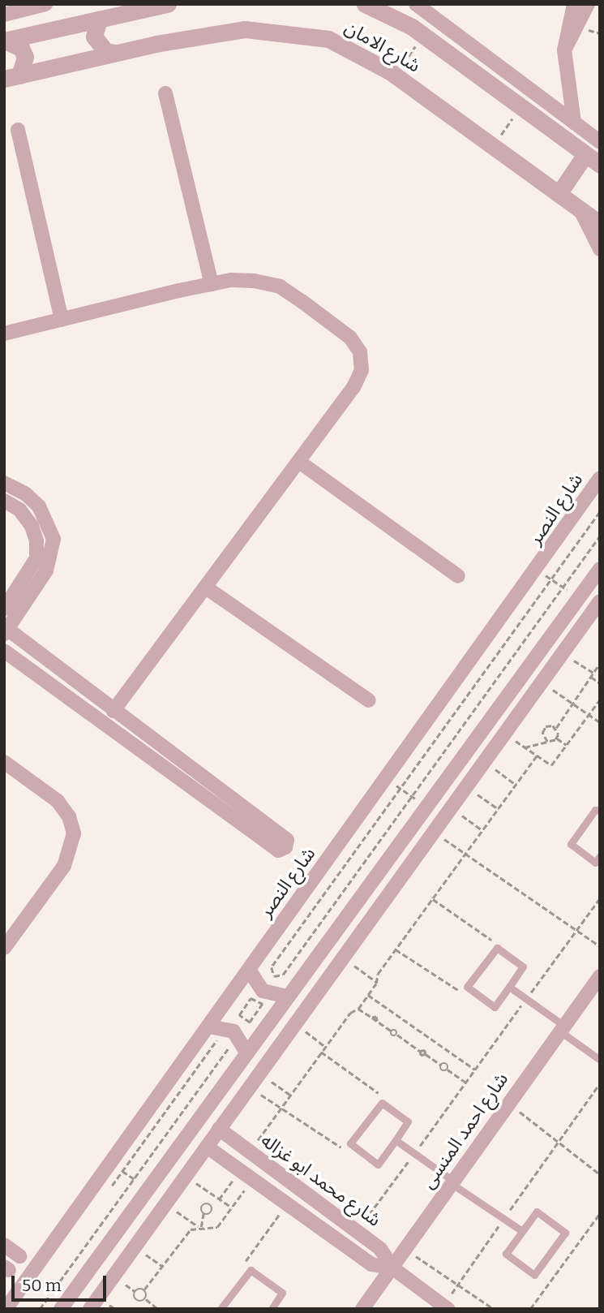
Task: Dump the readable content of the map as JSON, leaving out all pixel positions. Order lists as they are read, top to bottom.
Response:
{
  "streets": {
    "street": [
      "شارع الامان",
      "شارع النصر",
      "شارع احمد المنسى",
      "شارع محمد ابو غزاله"
    ]
  },
  "crossings": [
    ["شارع احمد المنسى", "شارع محمد ابو غزاله"]
  ],
  "scale_bar": "50 m"
}
